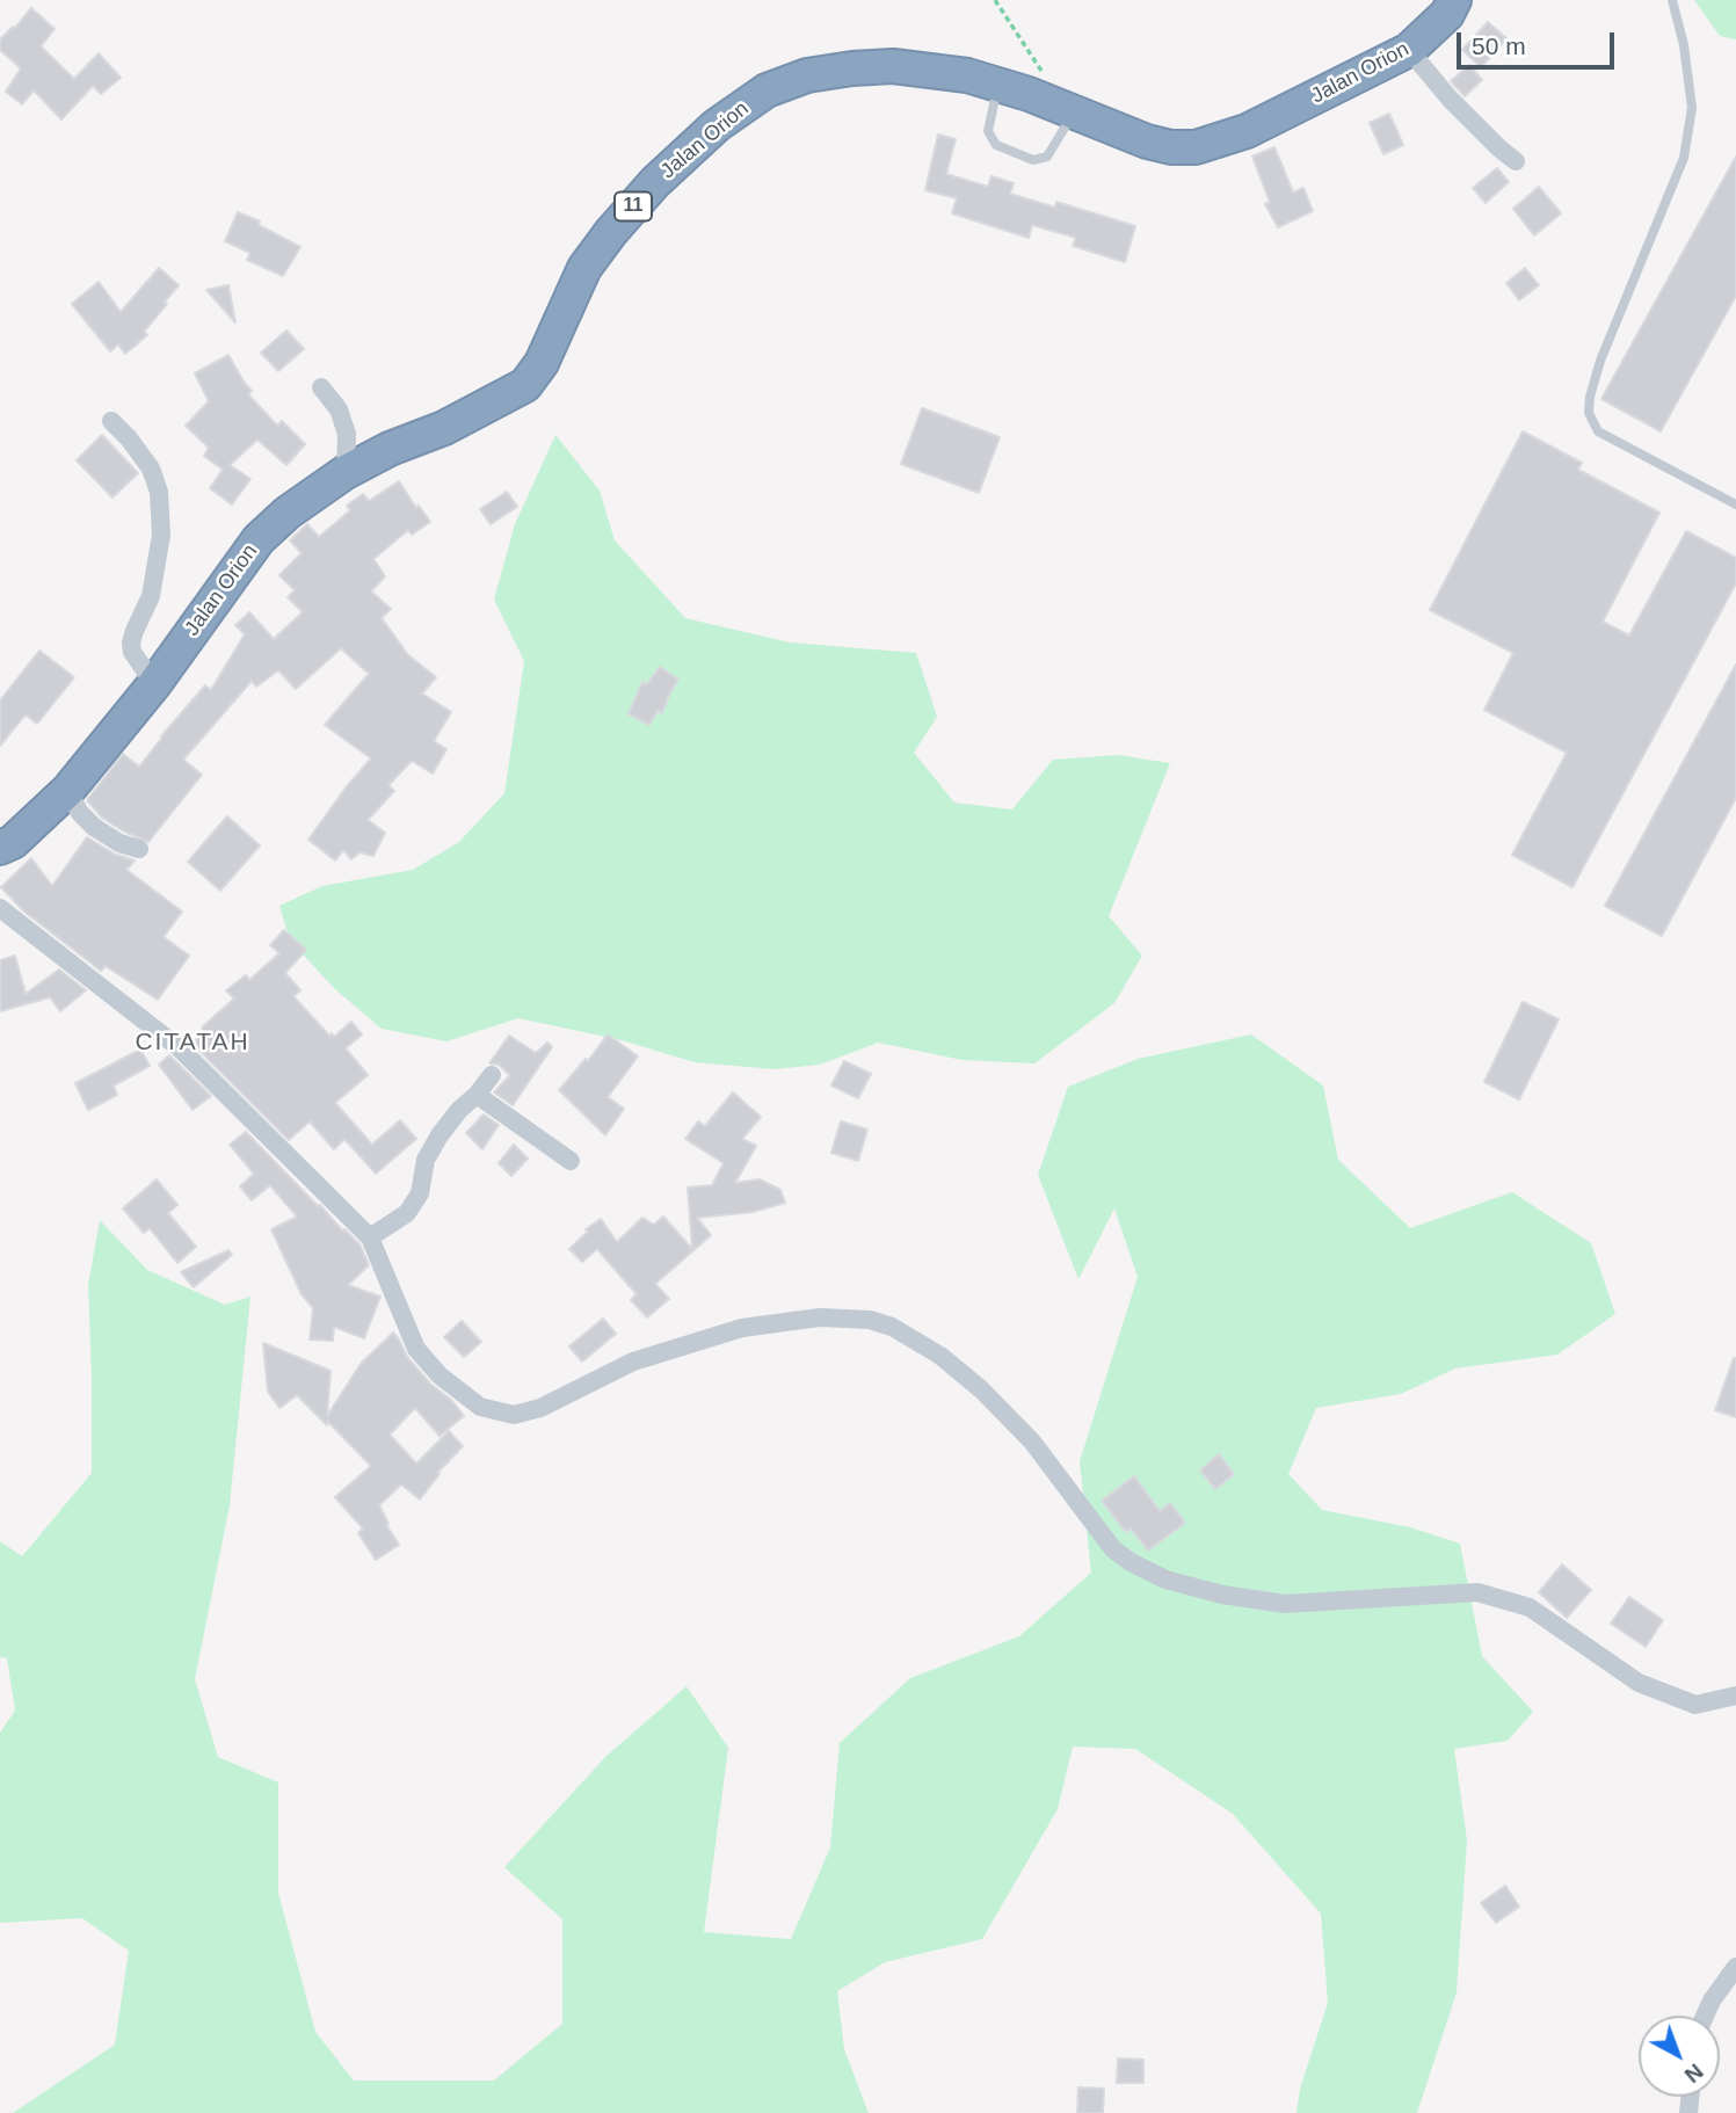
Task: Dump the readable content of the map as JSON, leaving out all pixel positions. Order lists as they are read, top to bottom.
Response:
{
  "streets": {
    "highway": ["Jalan Orion", "11"]
  },
  "districts": ["CITATAH"],
  "scale_bar": "50 m",
  "north": "bottom right"
}
